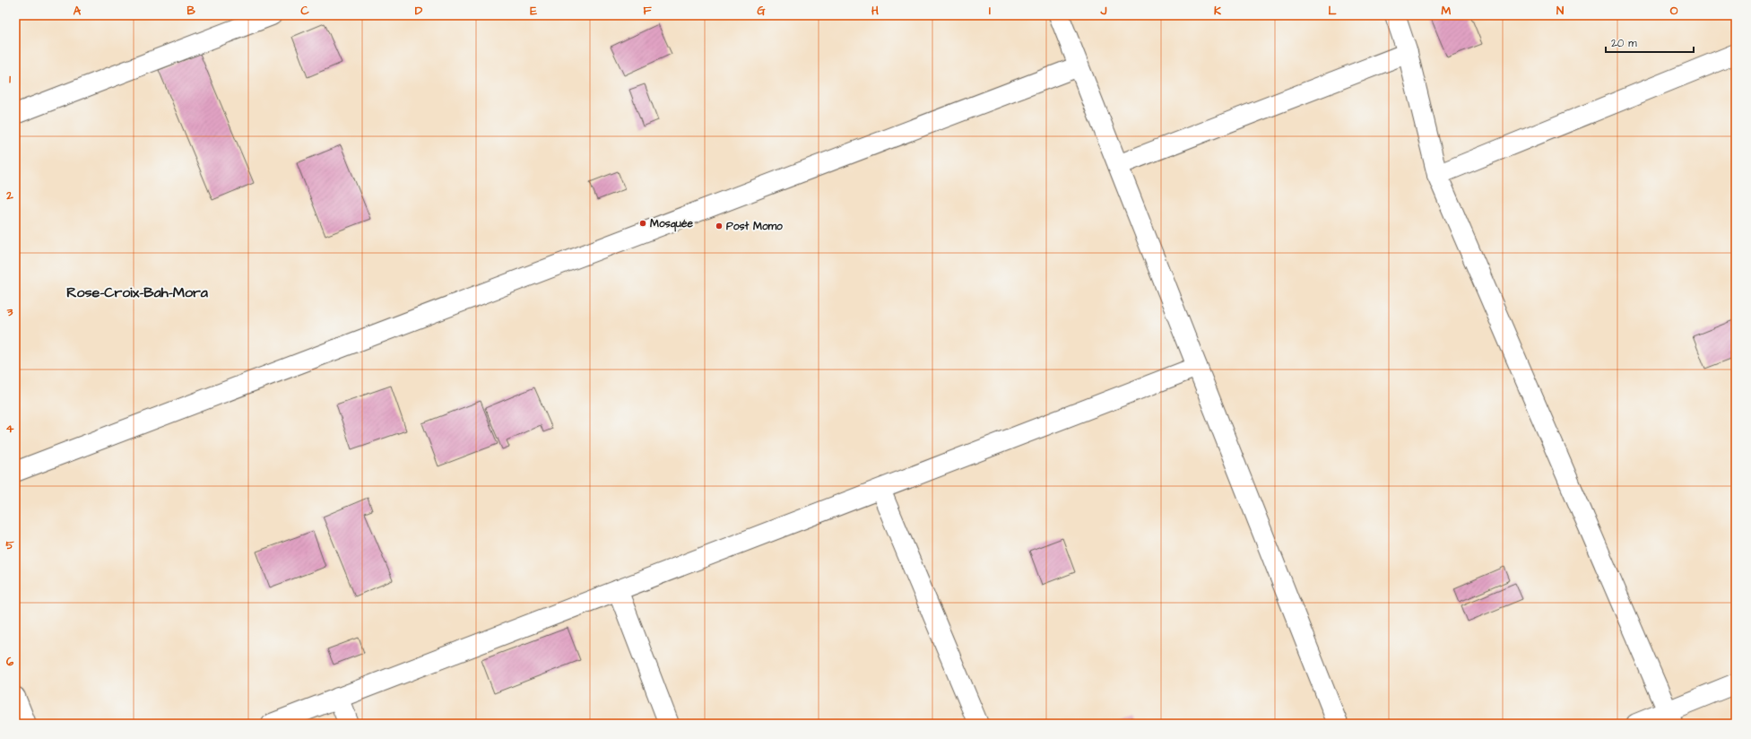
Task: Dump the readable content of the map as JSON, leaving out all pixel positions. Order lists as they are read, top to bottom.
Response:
{
  "districts": ["Rose-Croix-Bah-Mora"],
  "places": ["Mosquée", "Post Momo"],
  "scale_bar": "20 m",
  "grid": {
    "columns": [
      "A",
      "B",
      "C",
      "D",
      "E",
      "F",
      "G",
      "H",
      "I",
      "J",
      "K",
      "L",
      "M",
      "N",
      "O"
    ],
    "rows": [
      "1",
      "2",
      "3",
      "4",
      "5",
      "6"
    ]
  }
}
